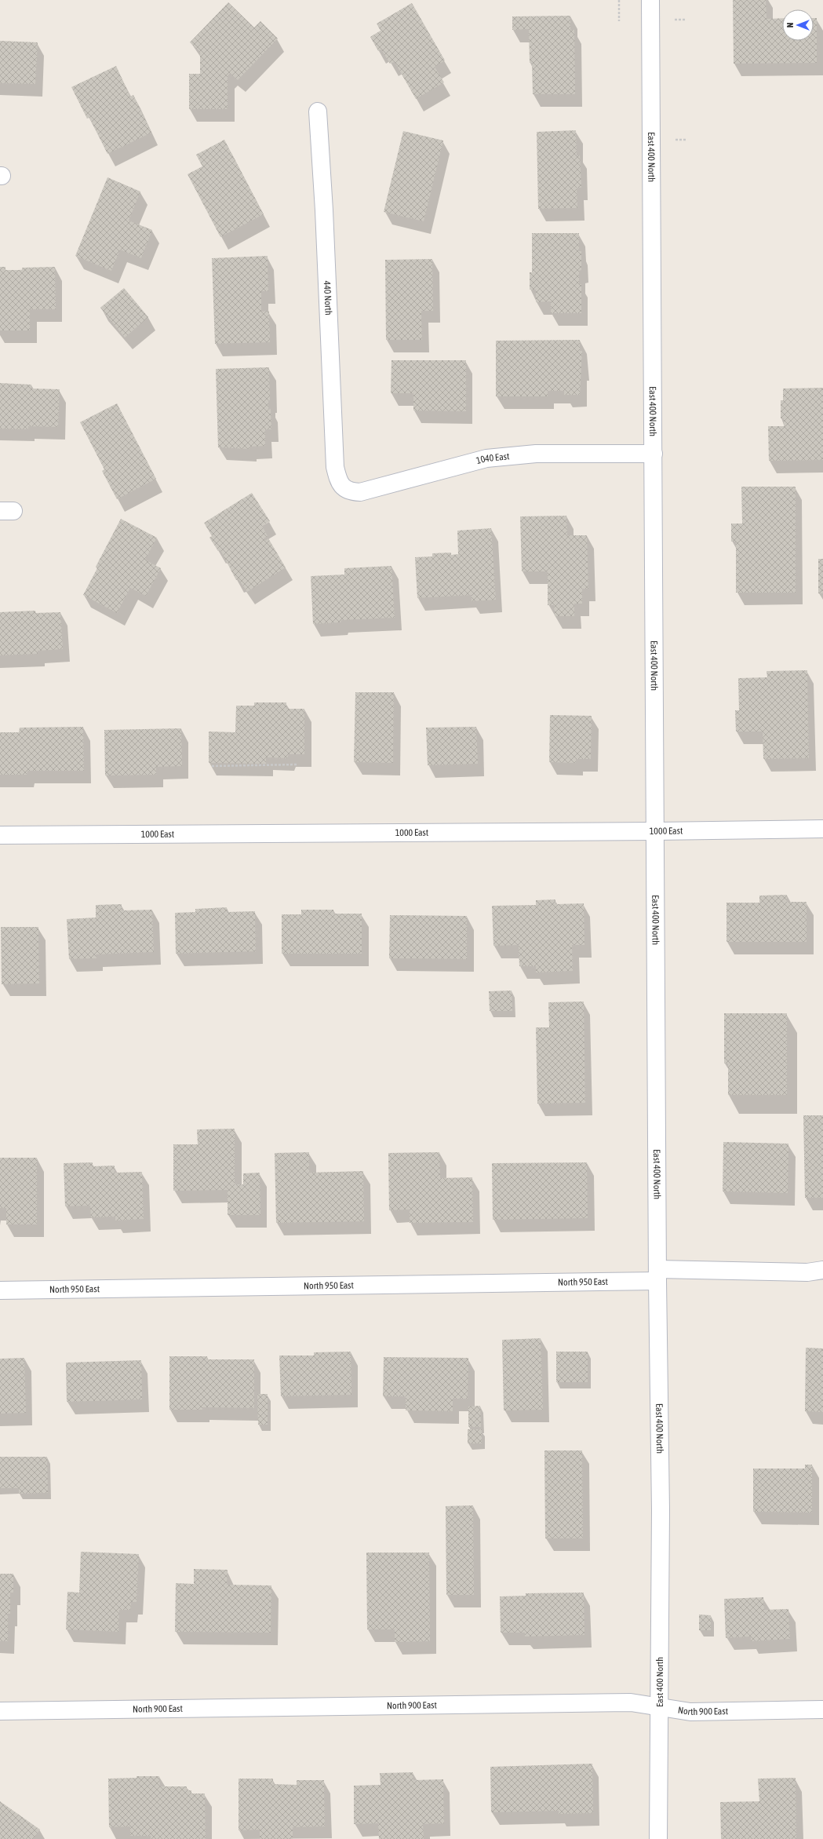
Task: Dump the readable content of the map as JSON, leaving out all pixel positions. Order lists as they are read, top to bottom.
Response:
{
  "streets": {
    "street": [
      "East 400 North",
      "440 North",
      "1040 East",
      "1000 East",
      "North 950 East",
      "North 900 East"
    ]
  },
  "crossings": [
    ["East 400 North", "1040 East"],
    ["East 400 North", "1000 East"],
    ["East 400 North", "North 950 East"],
    ["East 400 North", "North 900 East"],
    ["440 North", "1040 East"]
  ],
  "north": "left"
}
